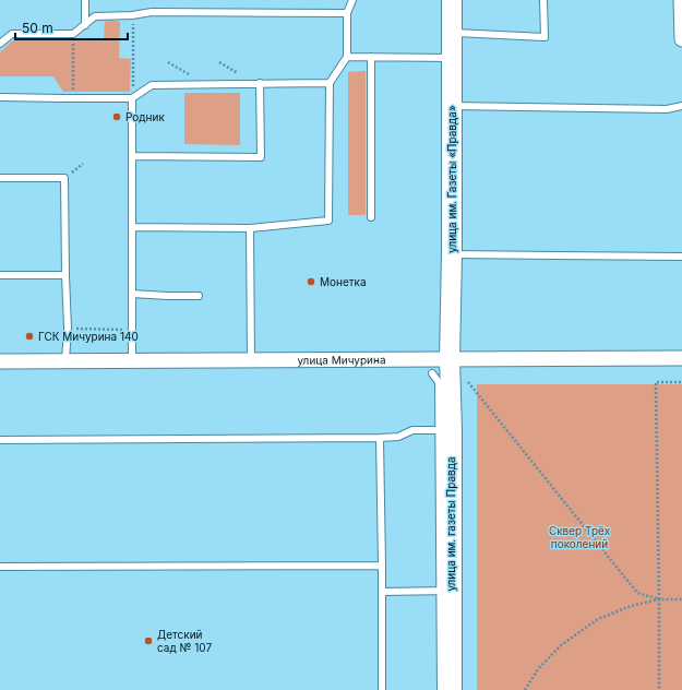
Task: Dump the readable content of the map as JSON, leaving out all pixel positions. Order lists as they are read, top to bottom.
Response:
{
  "streets": {
    "street": ["улица им. Газеты «Правда»", "улица Мичурина", "улица им. газеты Правда"]
  },
  "crossings": [
    ["улица им. Газеты «Правда»", "улица Мичурина"],
    ["улица им. Газеты «Правда»", "улица им. газеты Правда"],
    ["улица Мичурина", "улица им. газеты Правда"]
  ],
  "parks": ["Сквер Трёх поколений"],
  "places": [
    "Родник",
    "Монетка",
    "ГСК Мичурина 140",
    "Детский сад № 107"
  ],
  "scale_bar": "50 m"
}
